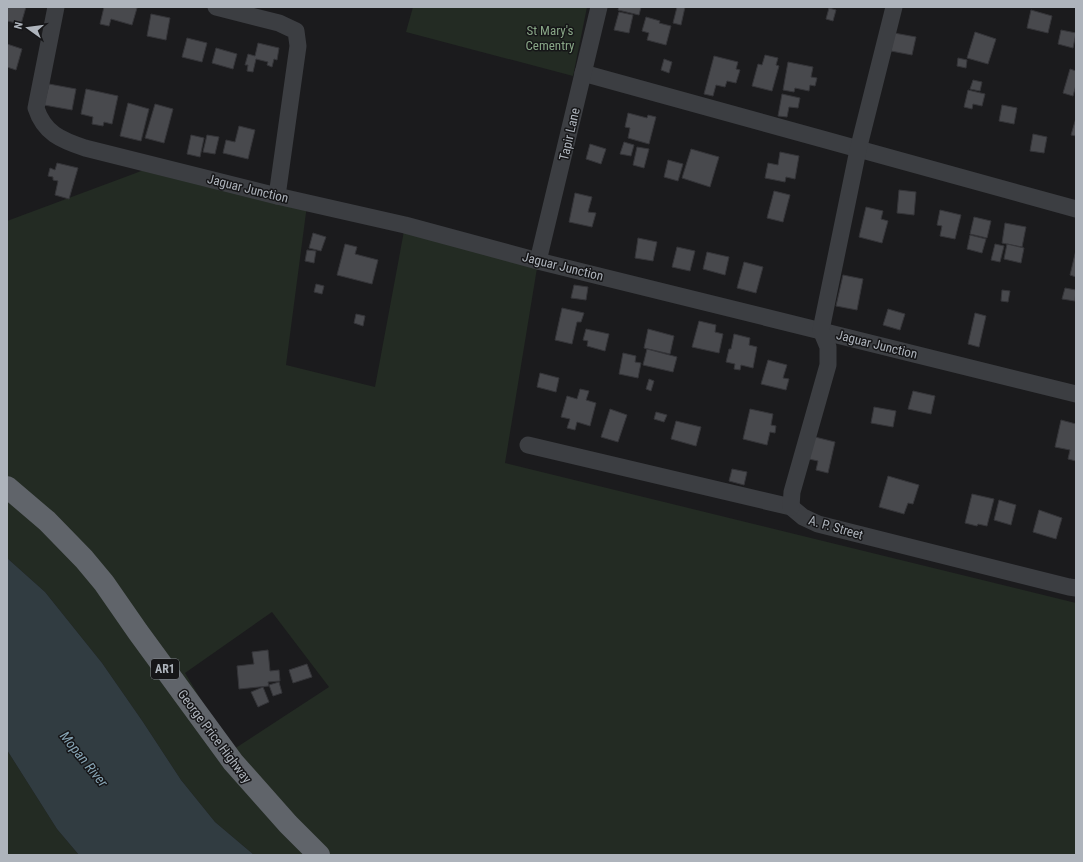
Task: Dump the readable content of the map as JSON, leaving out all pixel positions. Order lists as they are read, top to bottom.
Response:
{
  "streets": {
    "highway": ["AR1", "George Price Highway"],
    "street": ["Tapir Lane", "Jaguar Junction", "A. P. Street"]
  },
  "crossings": [
    ["Tapir Lane", "Jaguar Junction"]
  ],
  "water": ["Mopan River"],
  "parks": ["St Mary's Cementry"],
  "north": "left"
}
